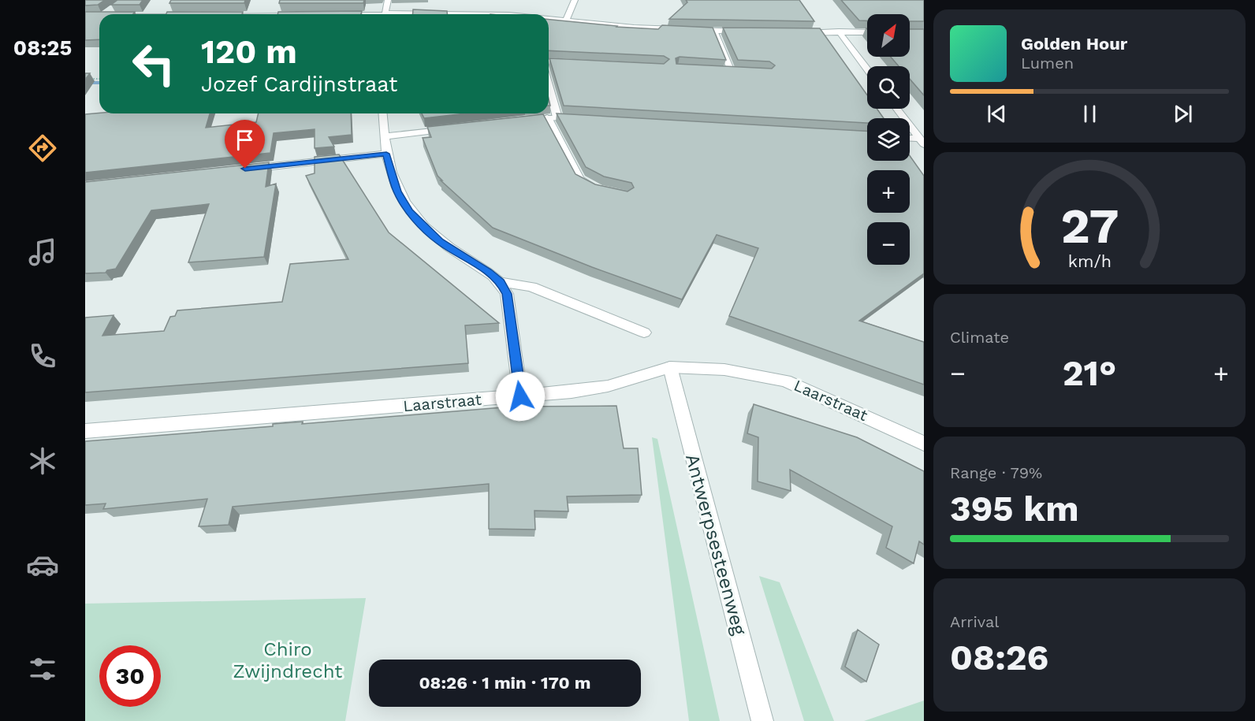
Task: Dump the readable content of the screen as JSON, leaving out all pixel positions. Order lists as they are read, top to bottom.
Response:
{
  "streets": {
    "street": ["Laarstraat", "Antwerpsesteenweg"]
  },
  "crossings": [
    ["Laarstraat", "Antwerpsesteenweg"]
  ],
  "parks": ["Chiro Zwijndrecht"],
  "north": "top right",
  "page": {
    "tabs": "08:25",
    "map_buttons": ["+", "−"],
    "turn": ["120 m", "Jozef Cardijnstraat"],
    "song": ["Golden Hour", "Lumen"],
    "tile": [
      "Climate",
      ["Range · 79%", "395 km"],
      ["Arrival", "08:26"]
    ],
    "heat": ["−", "21°", "+"],
    "limit": "30",
    "trip": "08:26 · 1 min · 170 m",
    "gauge": ["27", "km/h"]
  }
}
